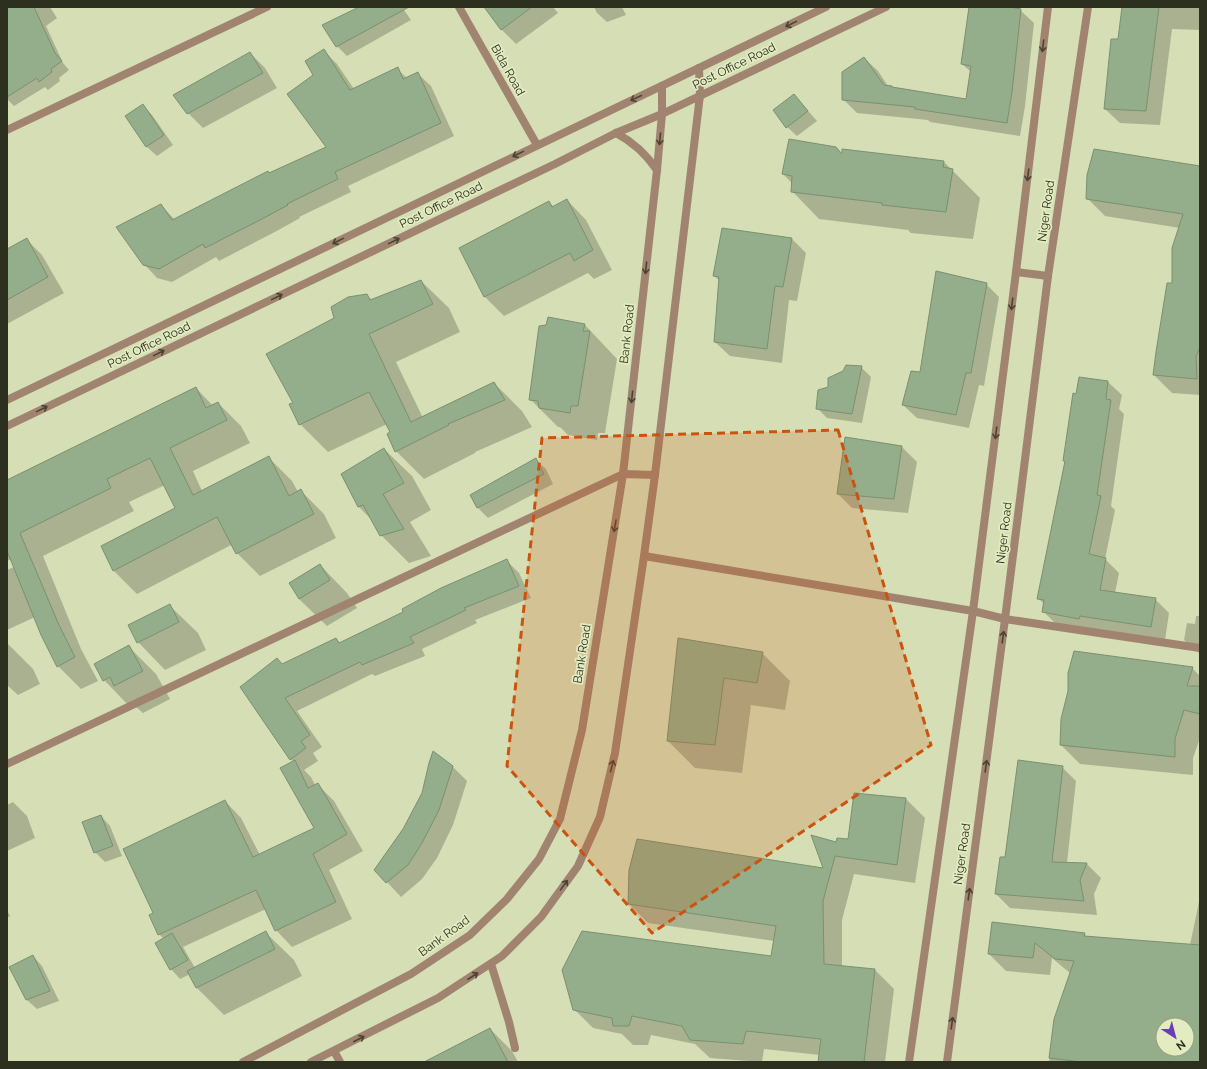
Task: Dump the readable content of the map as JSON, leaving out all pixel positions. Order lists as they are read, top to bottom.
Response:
{
  "streets": {
    "street": [
      "Post Office Road",
      "Bida Road",
      "Niger Road",
      "Bank Road"
    ]
  },
  "crossings": [
    ["Post Office Road", "Bida Road"],
    ["Post Office Road", "Bank Road"]
  ],
  "north": "bottom right"
}
